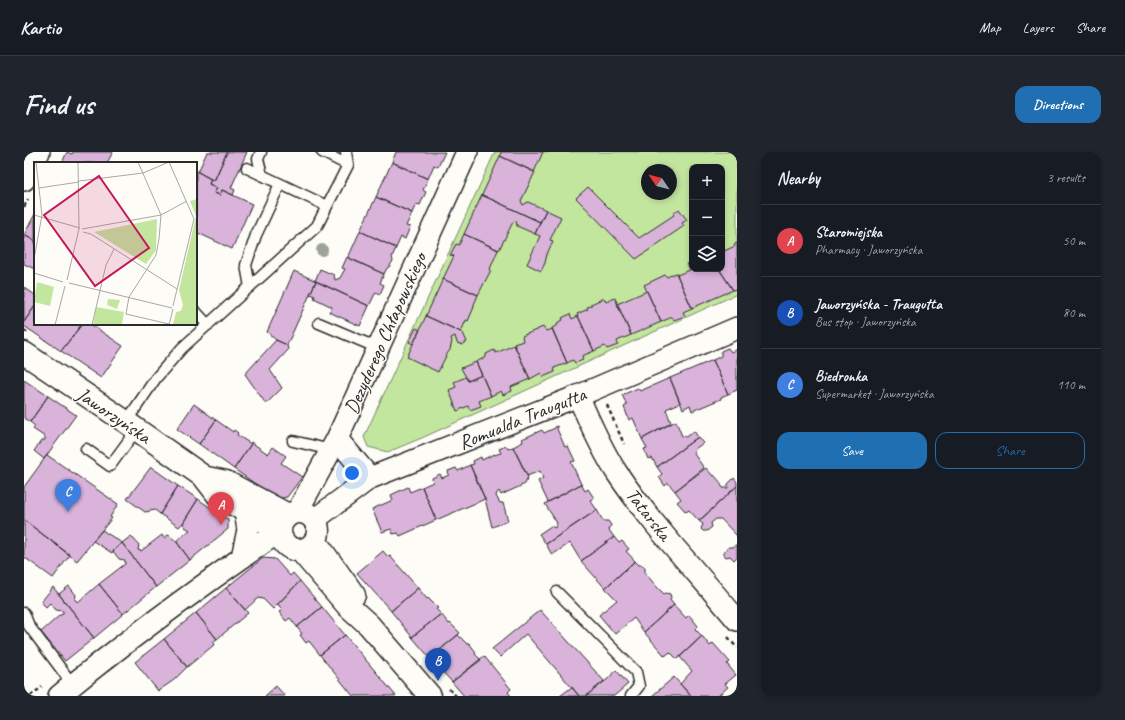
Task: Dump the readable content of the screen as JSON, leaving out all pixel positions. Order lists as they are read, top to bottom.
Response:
{
  "streets": {
    "street": [
      "Dezyderego Chłapowskiego",
      "Jaworzyńska",
      "Romualda Traugutta",
      "Tatarska"
    ]
  },
  "crossings": [
    ["Dezyderego Chłapowskiego", "Jaworzyńska"],
    ["Dezyderego Chłapowskiego", "Romualda Traugutta"],
    ["Jaworzyńska", "Romualda Traugutta"],
    ["Romualda Traugutta", "Tatarska"]
  ],
  "north": "top left",
  "page": {
    "header": "Kartio",
    "nav": ["Map", "Layers", "Share"],
    "buttons": [
      "Directions",
      ["Save", "Share"]
    ],
    "title": "Find us",
    "heading": ["Nearby", "3 results"],
    "map_buttons": ["+", "−"],
    "list": [
      {
        "mark": "A",
        "name": "Staromiejska",
        "note": "Pharmacy · Jaworzyńska",
        "value": "50 m"
      },
      {
        "mark": "B",
        "name": "Jaworzyńska - Traugutta",
        "note": "Bus stop · Jaworzyńska",
        "value": "80 m"
      },
      {
        "mark": "C",
        "name": "Biedronka",
        "note": "Supermarket · Jaworzyńska",
        "value": "110 m"
      }
    ],
    "pins": ["C", "A", "B"]
  }
}
